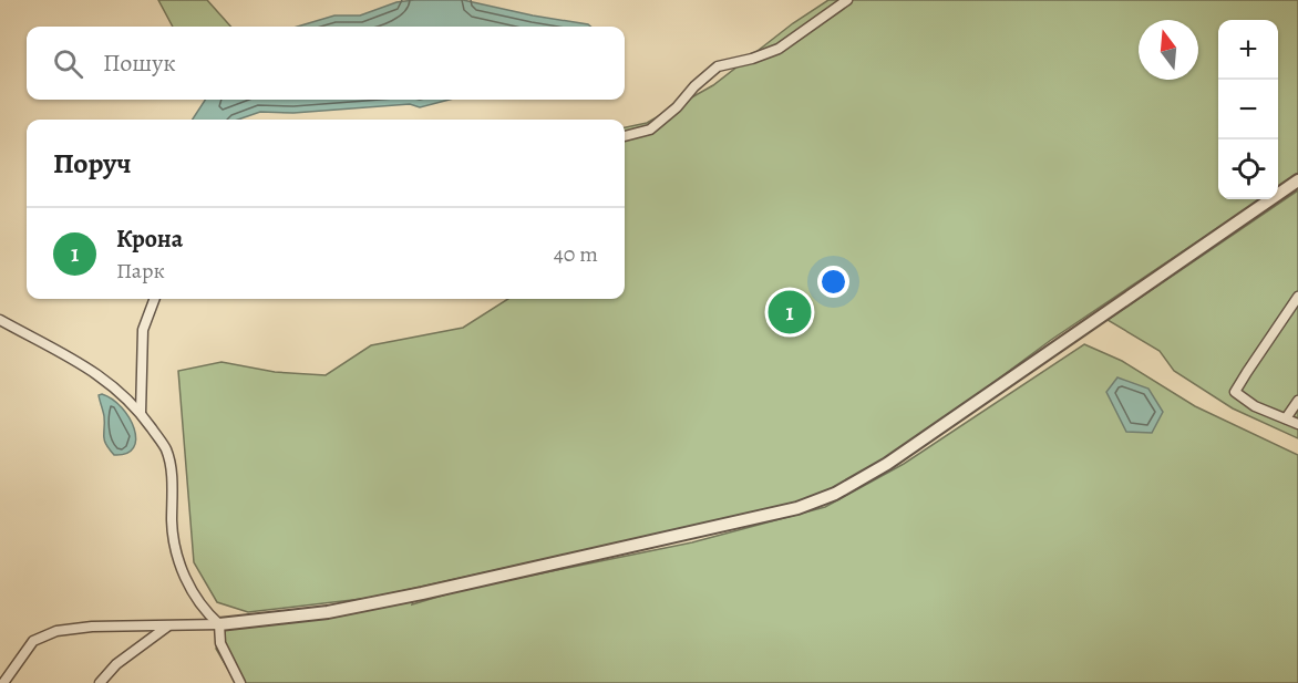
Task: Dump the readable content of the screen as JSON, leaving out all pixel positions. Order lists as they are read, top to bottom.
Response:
{
  "north": "top",
  "page": {
    "map_buttons": ["+", "−"],
    "search": "Пошук",
    "heading": "Поруч",
    "list": [
      {
        "mark": "1",
        "name": "Крона",
        "note": "Парк",
        "value": "40 m"
      }
    ],
    "pins": "1"
  }
}
